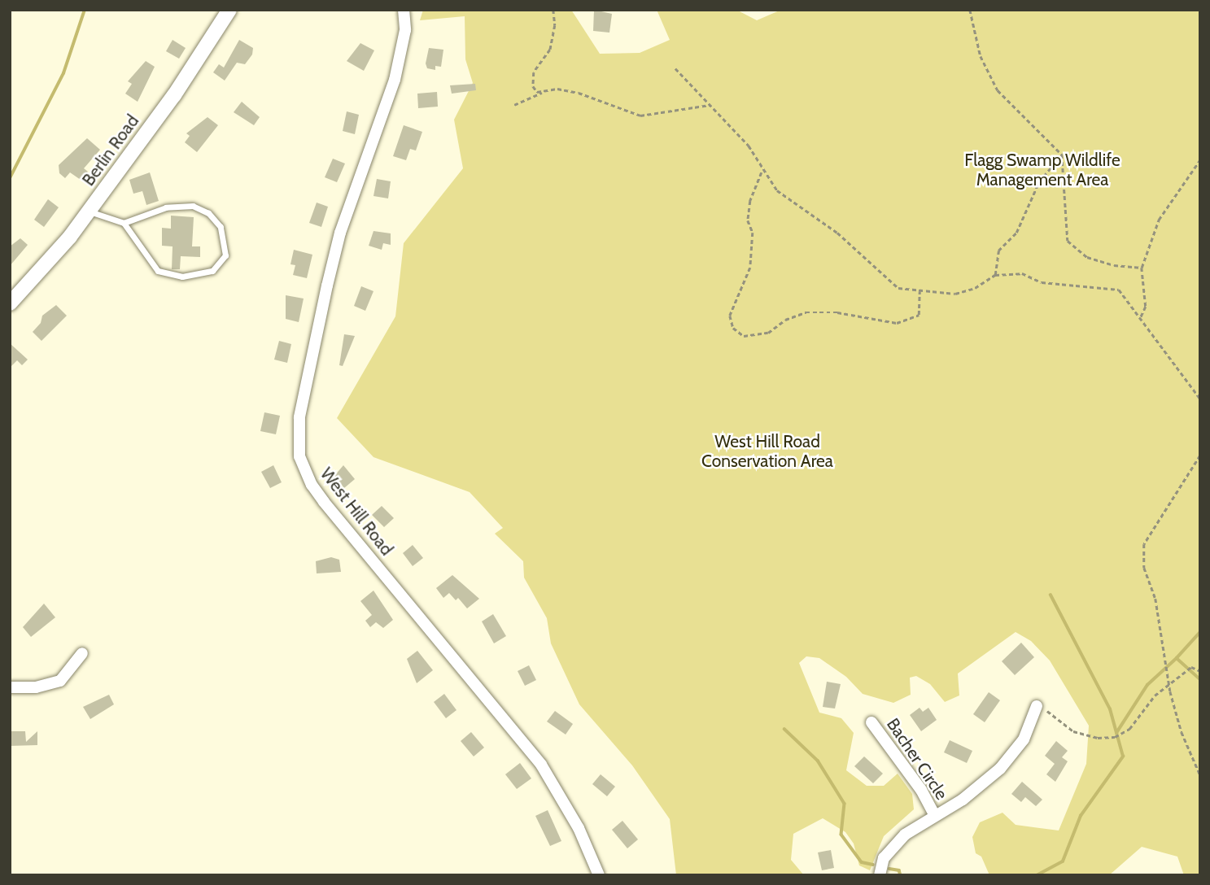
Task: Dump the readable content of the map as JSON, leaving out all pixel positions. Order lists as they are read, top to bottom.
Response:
{
  "streets": {
    "street": ["Berlin Road", "West Hill Road", "Bacher Circle"]
  },
  "parks": ["Flagg Swamp Wildlife Management Area", "West Hill Road Conservation Area"]
}
